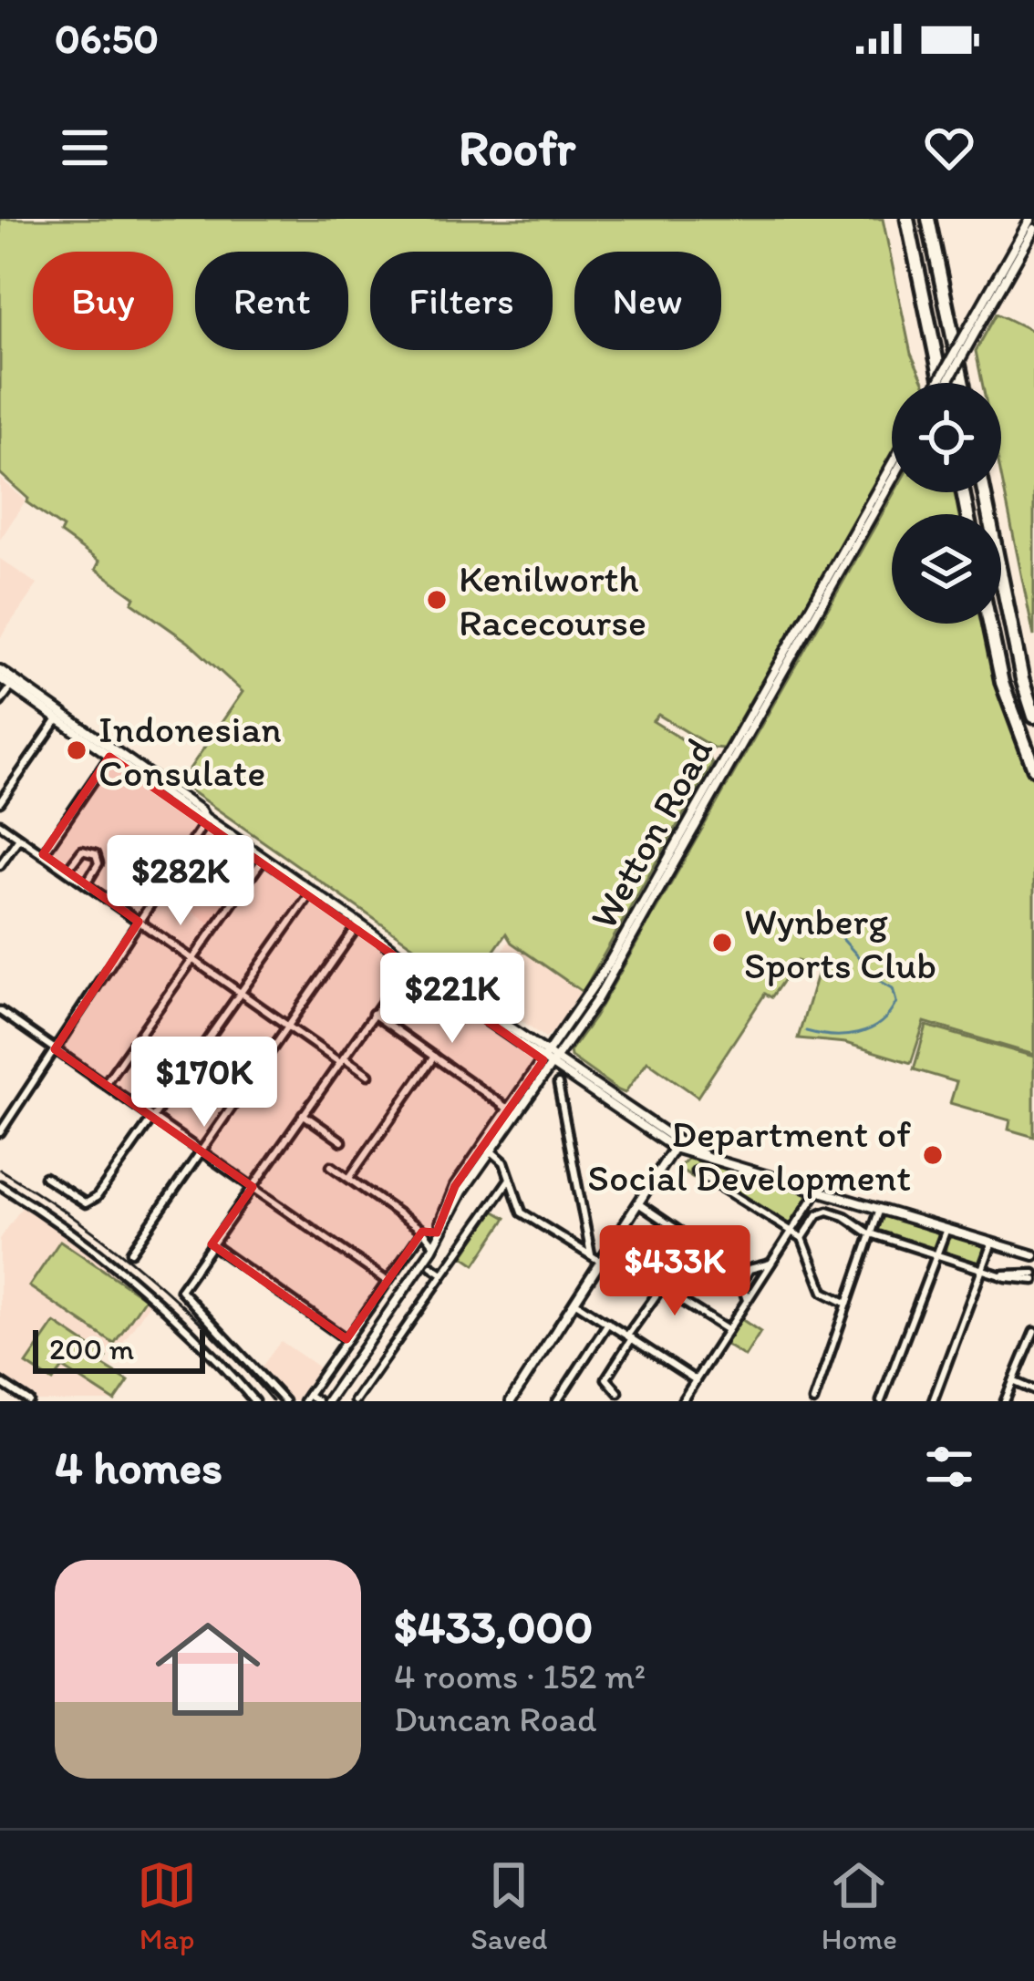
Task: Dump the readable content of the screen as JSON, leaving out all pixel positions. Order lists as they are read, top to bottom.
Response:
{
  "streets": {
    "main road": ["Wetton Road"]
  },
  "places": [
    "Kenilworth Racecourse",
    "Indonesian Consulate",
    "Wynberg Sports Club",
    "Department of Social Development"
  ],
  "scale_bar": "200 m",
  "page": {
    "status": "06:50",
    "header": "Roofr",
    "chip": [
      "Buy",
      "Rent",
      "Filters",
      "New"
    ],
    "price": [
      "$282K",
      "$221K",
      "$170K",
      "$433K"
    ],
    "scale": "200 m",
    "heading": "4 homes",
    "list": [
      {
        "name": "$433,000",
        "note": "4 rooms · 152 m² · Duncan Road"
      }
    ],
    "tabs": ["Map", "Saved", "Home"]
  }
}
